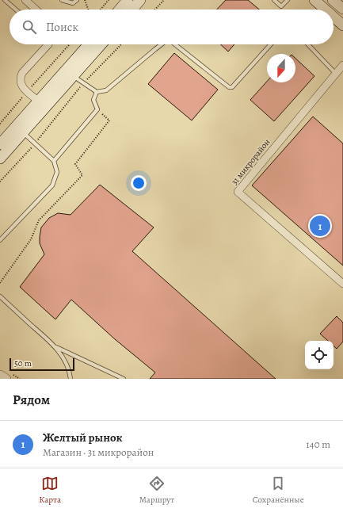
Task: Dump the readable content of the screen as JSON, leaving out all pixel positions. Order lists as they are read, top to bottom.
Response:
{
  "streets": {
    "street": ["31 микрорайон"]
  },
  "scale_bar": "50 m",
  "north": "bottom",
  "page": {
    "search": "Поиск",
    "pins": "1",
    "scale": "50 m",
    "heading": "Рядом",
    "list": [
      {
        "mark": "1",
        "name": "Желтый рынок",
        "note": "Магазин · 31 микрорайон",
        "value": "140 m"
      }
    ],
    "nav": ["Карта", "Маршрут", "Сохранённые"]
  }
}
